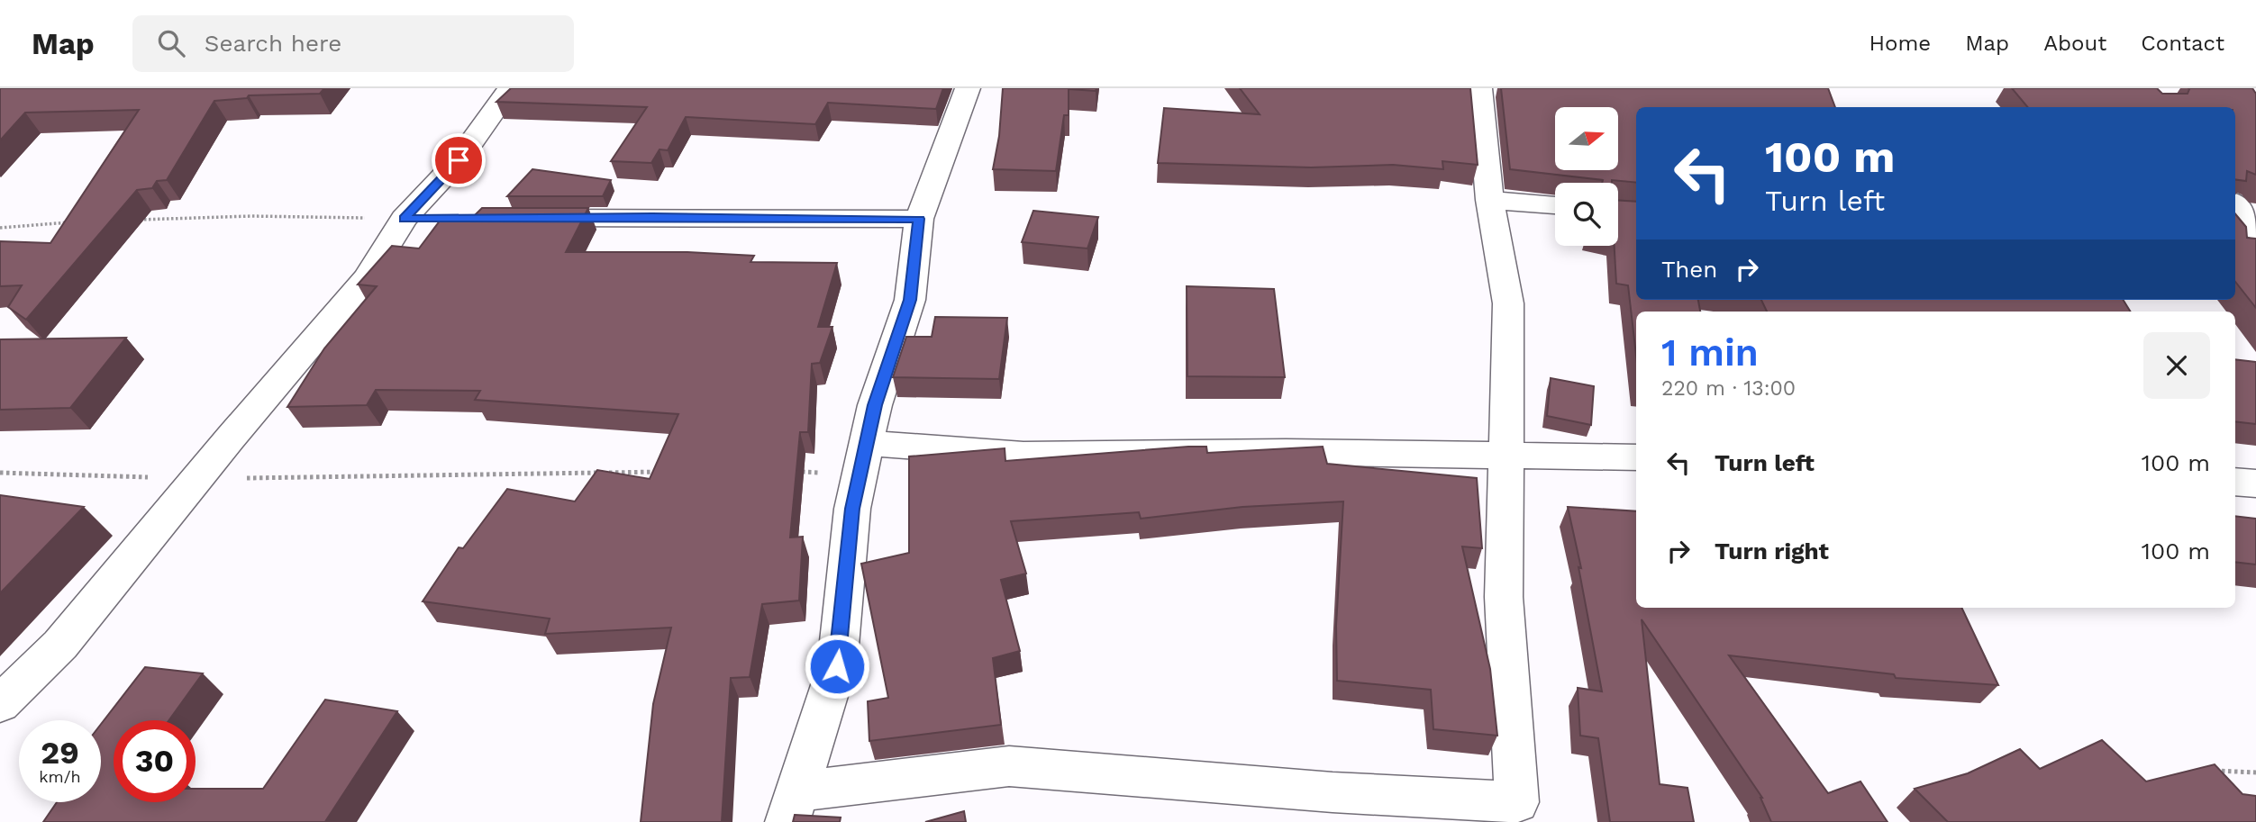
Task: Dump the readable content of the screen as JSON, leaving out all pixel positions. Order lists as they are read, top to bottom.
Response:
{
  "north": "right",
  "page": {
    "header": "Map",
    "search": "Search here",
    "nav": [
      "Home",
      "Map",
      "About",
      "Contact"
    ],
    "turn": ["100 m", "Turn left"],
    "then": "Then",
    "heading": ["1 min", "220 m · 13:00"],
    "list": [
      {
        "name": "Turn left",
        "value": "100 m"
      },
      {
        "name": "Turn right",
        "value": "100 m"
      }
    ],
    "speed": "29 km/h",
    "limit": "30"
  }
}
